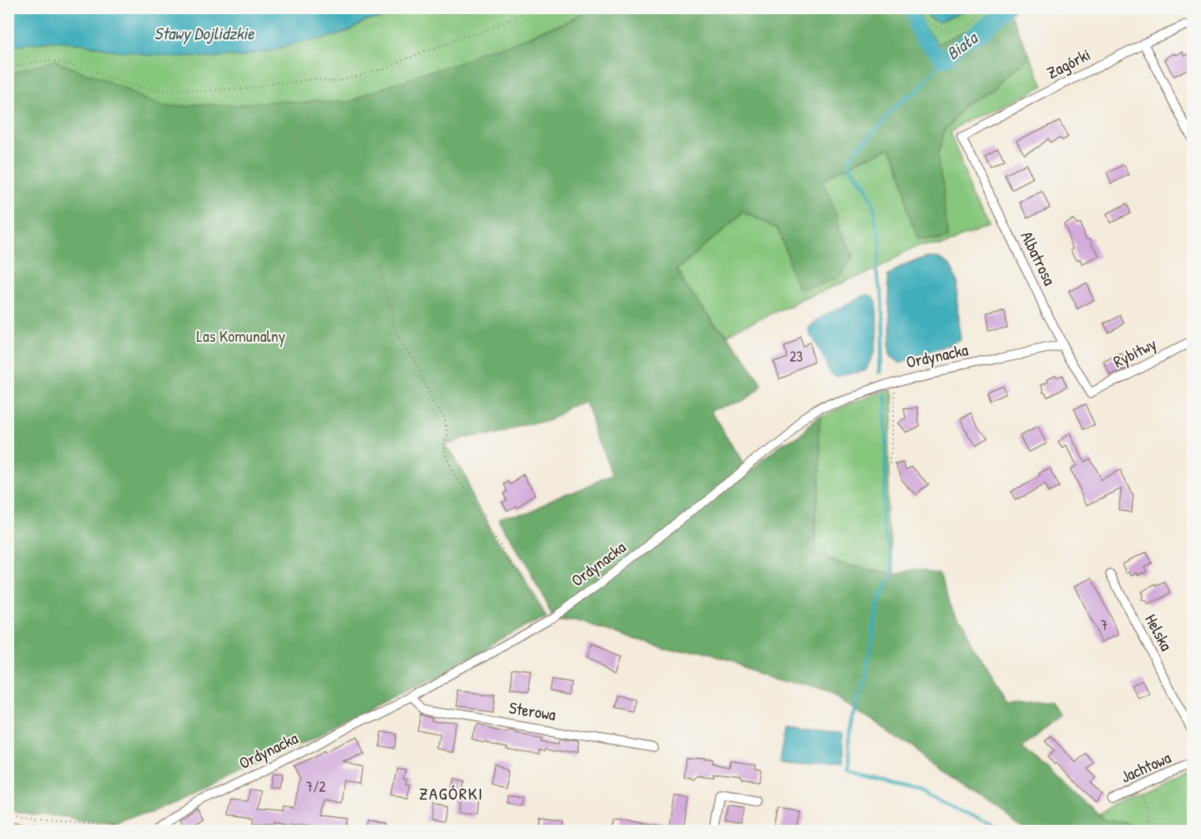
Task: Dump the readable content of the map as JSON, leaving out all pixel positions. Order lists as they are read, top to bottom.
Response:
{
  "streets": {
    "street": [
      "Zagórki",
      "Albatrosa",
      "Rybitwy",
      "Ordynacka",
      "Helska",
      "Sterowa",
      "Jachtowa"
    ]
  },
  "crossings": [
    ["Zagórki", "Albatrosa"],
    ["Albatrosa", "Rybitwy"],
    ["Albatrosa", "Ordynacka"],
    ["Ordynacka", "Sterowa"]
  ],
  "districts": ["ZAGÓRKI"],
  "water": ["Stawy Dojlidzkie", "Biała"],
  "parks": ["Las Komunalny"],
  "house_numbers": ["23", "7", "7/2"]
}
